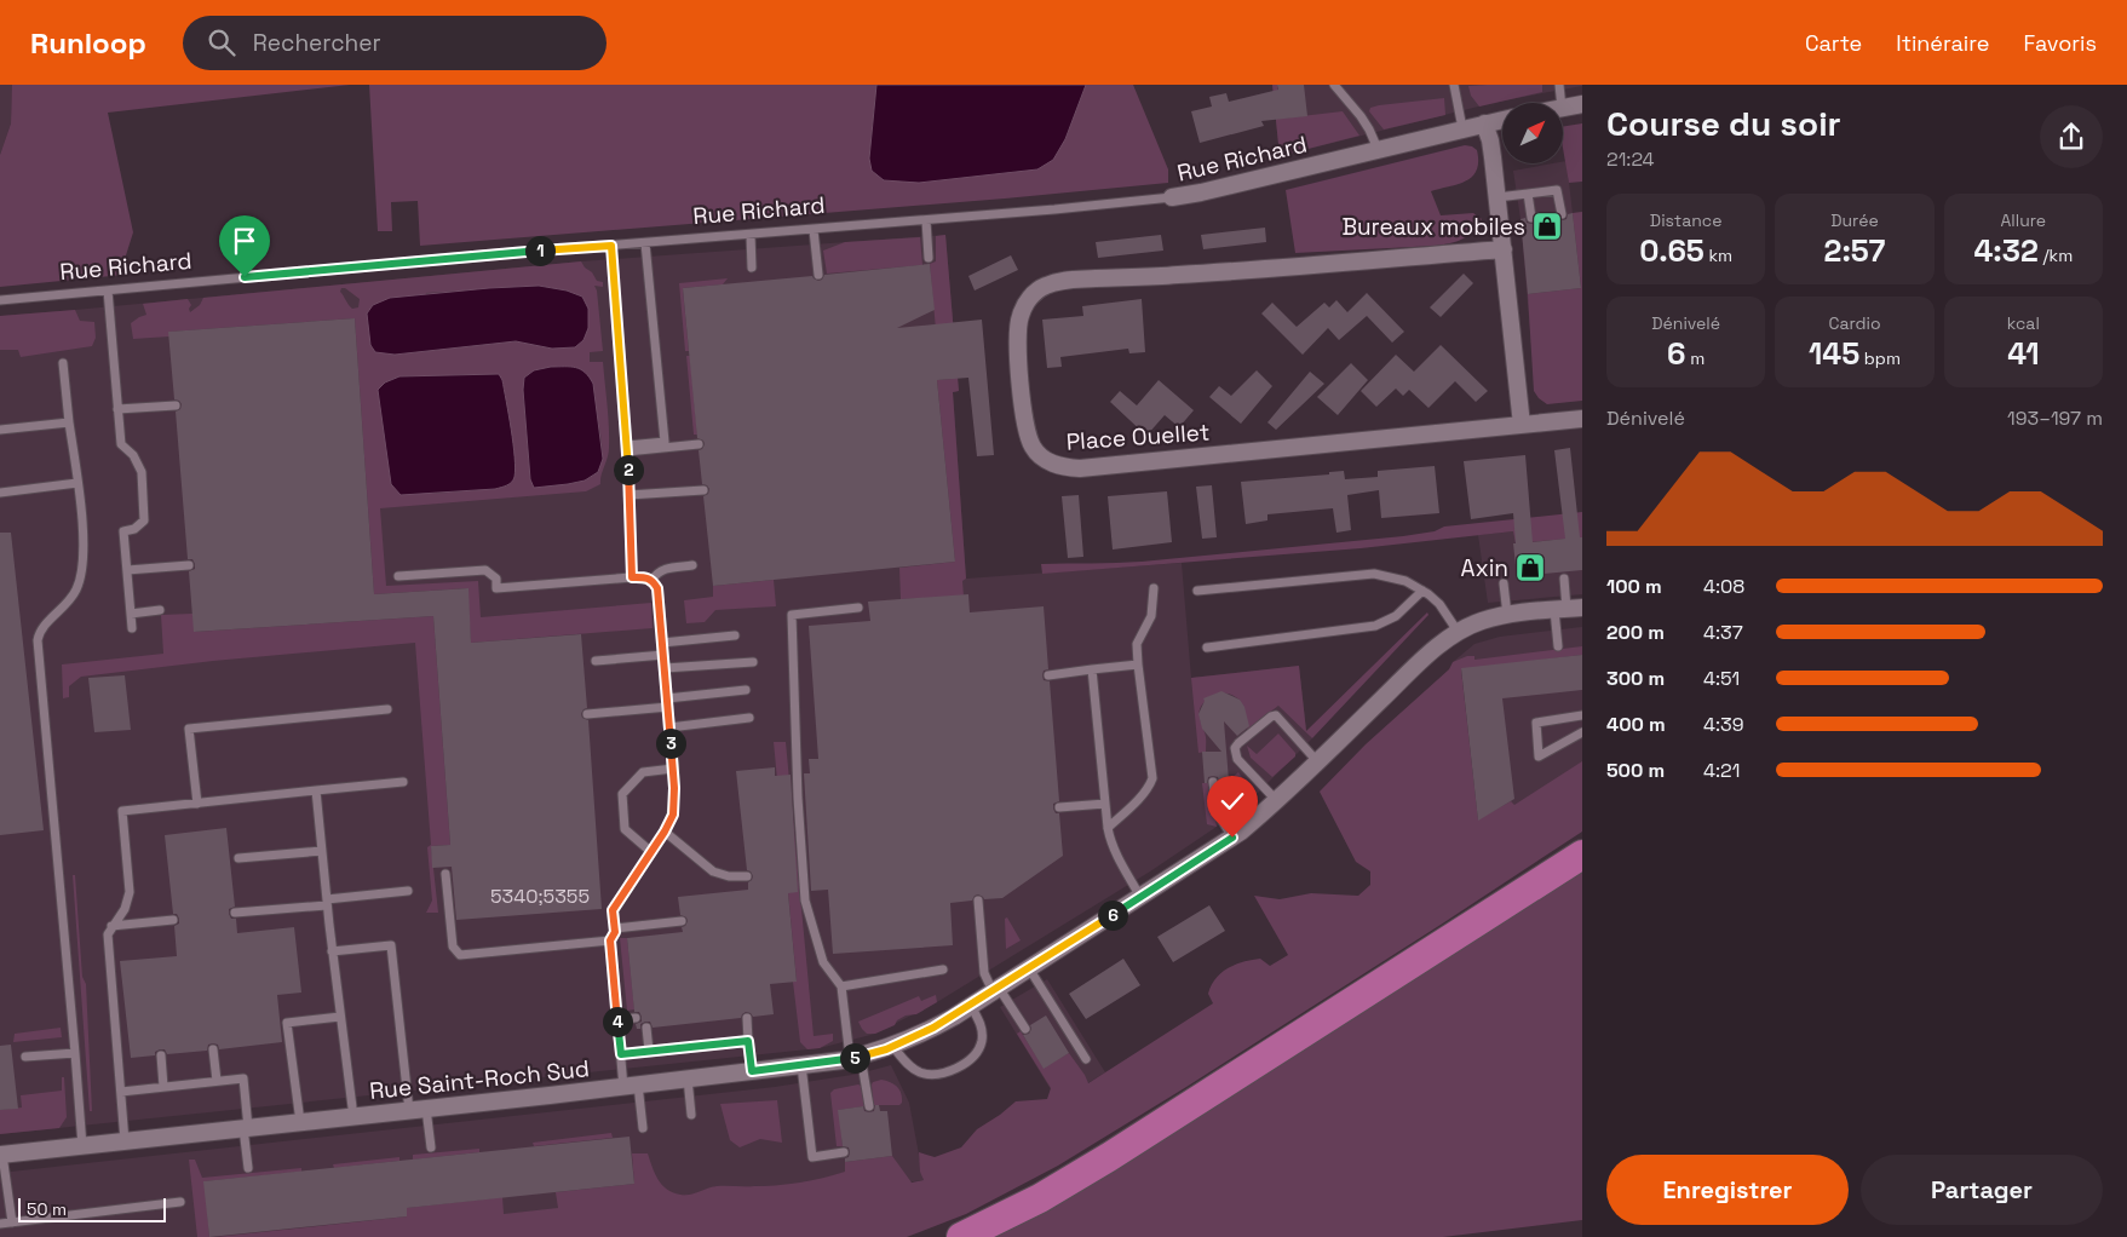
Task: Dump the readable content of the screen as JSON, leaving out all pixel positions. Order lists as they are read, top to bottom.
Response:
{
  "streets": {
    "street": ["Rue Richard", "Place Ouellet", "Rue Saint-Roch Sud"]
  },
  "places": {
    "shop": ["Bureaux mobiles", "Axin"]
  },
  "house_numbers": ["5340;5355"],
  "scale_bar": "50 m",
  "north": "top right",
  "page": {
    "header": "Runloop",
    "search": "Rechercher",
    "nav": ["Carte", "Itinéraire", "Favoris"],
    "heading": ["Course du soir", "21:24"],
    "stats": [
      ["Distance", "0.65 km"],
      ["Durée", "2:57"],
      ["Allure", "4:32 /km"],
      ["Dénivelé", "6 m"],
      ["Cardio", "145 bpm"],
      ["kcal", "41"]
    ],
    "pins": [
      "1",
      "2",
      "3",
      "6",
      "4",
      "5"
    ],
    "chart": ["Dénivelé", "193–197 m"],
    "list": [
      {
        "name": "100 m",
        "note": "4:08"
      },
      {
        "name": "200 m",
        "note": "4:37"
      },
      {
        "name": "300 m",
        "note": "4:51"
      },
      {
        "name": "400 m",
        "note": "4:39"
      },
      {
        "name": "500 m",
        "note": "4:21"
      }
    ],
    "buttons": ["Enregistrer", "Partager"],
    "scale": "50 m"
  }
}
